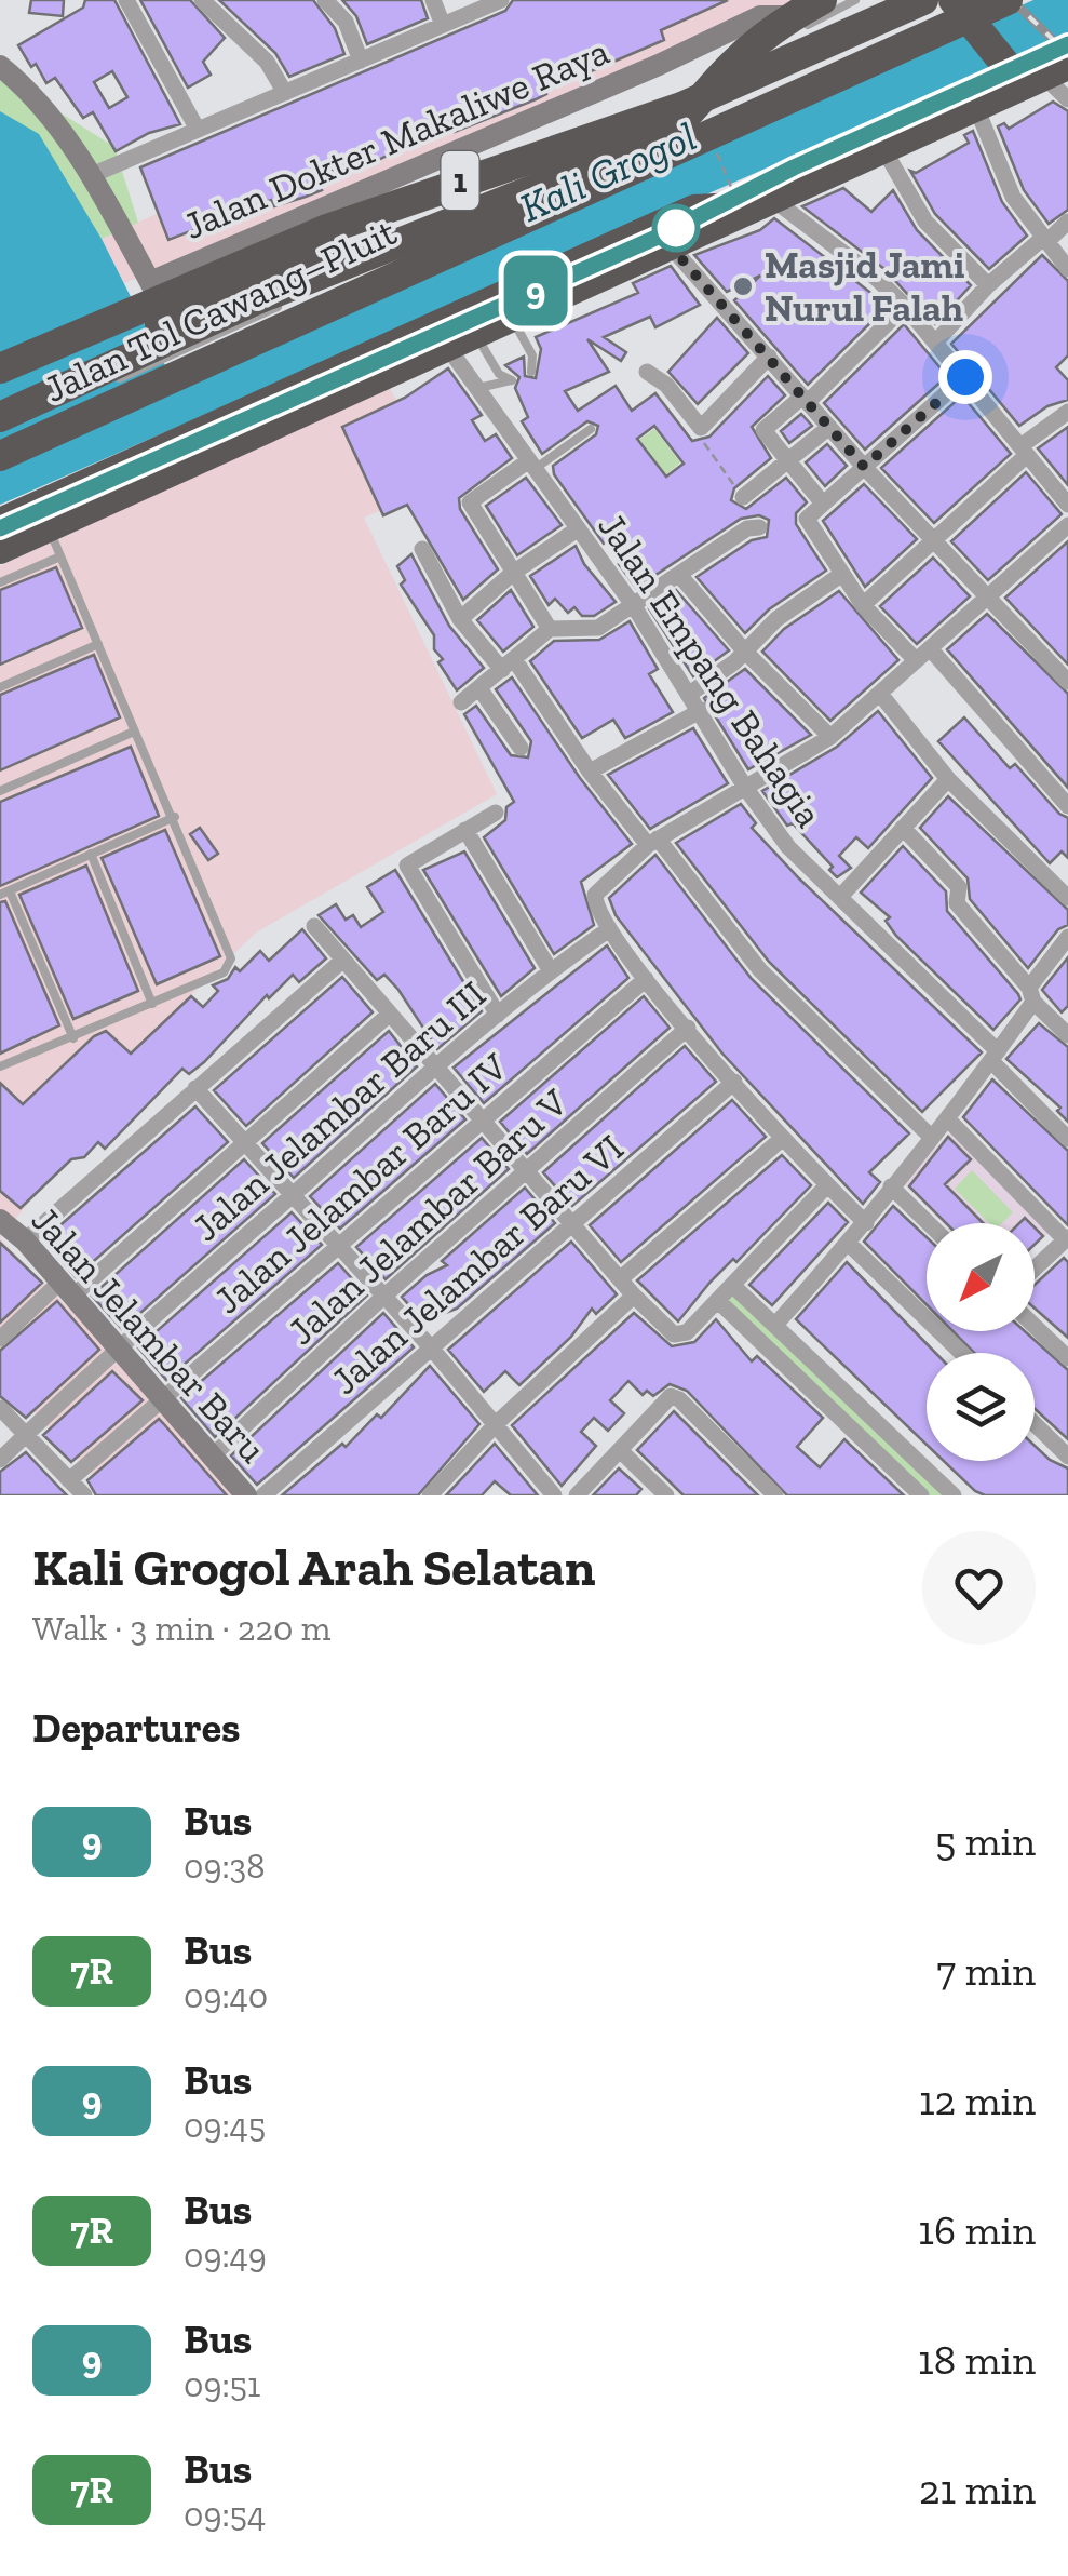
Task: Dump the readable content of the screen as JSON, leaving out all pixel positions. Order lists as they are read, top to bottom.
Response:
{
  "streets": {
    "highway": ["1", "Jalan Tol Cawang–Pluit"],
    "street": [
      "Jalan Dokter Makaliwe Raya",
      "Jalan Empang Bahagia",
      "Jalan Jelambar Baru III",
      "Jalan Jelambar Baru IV",
      "Jalan Jelambar Baru V",
      "Jalan Jelambar Baru VI",
      "Jalan Jelambar Baru"
    ]
  },
  "crossings": [
    ["Jalan Dokter Makaliwe Raya", "1"],
    ["Jalan Jelambar Baru III", "Jalan Jelambar Baru"],
    ["Jalan Jelambar Baru IV", "Jalan Jelambar Baru"],
    ["Jalan Jelambar Baru V", "Jalan Jelambar Baru"]
  ],
  "water": ["Kali Grogol"],
  "places": ["Masjid Jami Nurul Falah"],
  "lines": ["bus line 9"],
  "north": "bottom left",
  "page": {
    "on_map": "9",
    "heading": [
      ["Kali Grogol Arah Selatan", "Walk · 3 min · 220 m"],
      "Departures"
    ],
    "list": [
      {
        "mark": "9",
        "name": "Bus",
        "note": "09:38",
        "value": "5 min"
      },
      {
        "mark": "7R",
        "name": "Bus",
        "note": "09:40",
        "value": "7 min"
      },
      {
        "mark": "9",
        "name": "Bus",
        "note": "09:45",
        "value": "12 min"
      },
      {
        "mark": "7R",
        "name": "Bus",
        "note": "09:49",
        "value": "16 min"
      },
      {
        "mark": "9",
        "name": "Bus",
        "note": "09:51",
        "value": "18 min"
      },
      {
        "mark": "7R",
        "name": "Bus",
        "note": "09:54",
        "value": "21 min"
      }
    ]
  }
}
